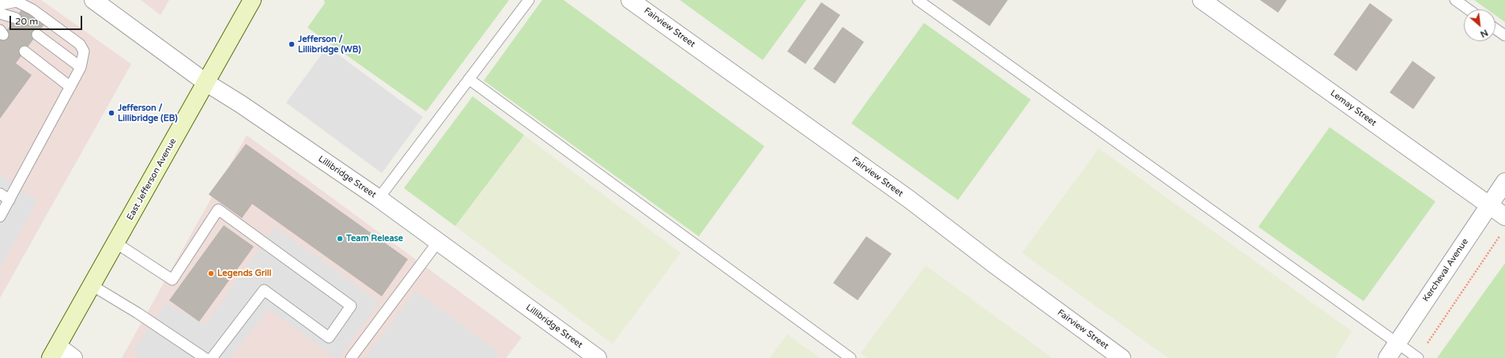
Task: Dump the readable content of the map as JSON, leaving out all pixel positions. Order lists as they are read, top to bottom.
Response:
{
  "streets": {
    "main road": ["East Jefferson Avenue"],
    "street": [
      "Fairview Street",
      "Lemay Street",
      "Lillibridge Street",
      "Kercheval Avenue"
    ]
  },
  "crossings": [
    ["Lemay Street", "Kercheval Avenue"],
    ["Lillibridge Street", "East Jefferson Avenue"]
  ],
  "places": [
    "Jefferson / Lillibridge (WB)",
    "Jefferson / Lillibridge (EB)",
    "Team Release",
    "Legends Grill"
  ],
  "scale_bar": "20 m",
  "north": "bottom right"
}
